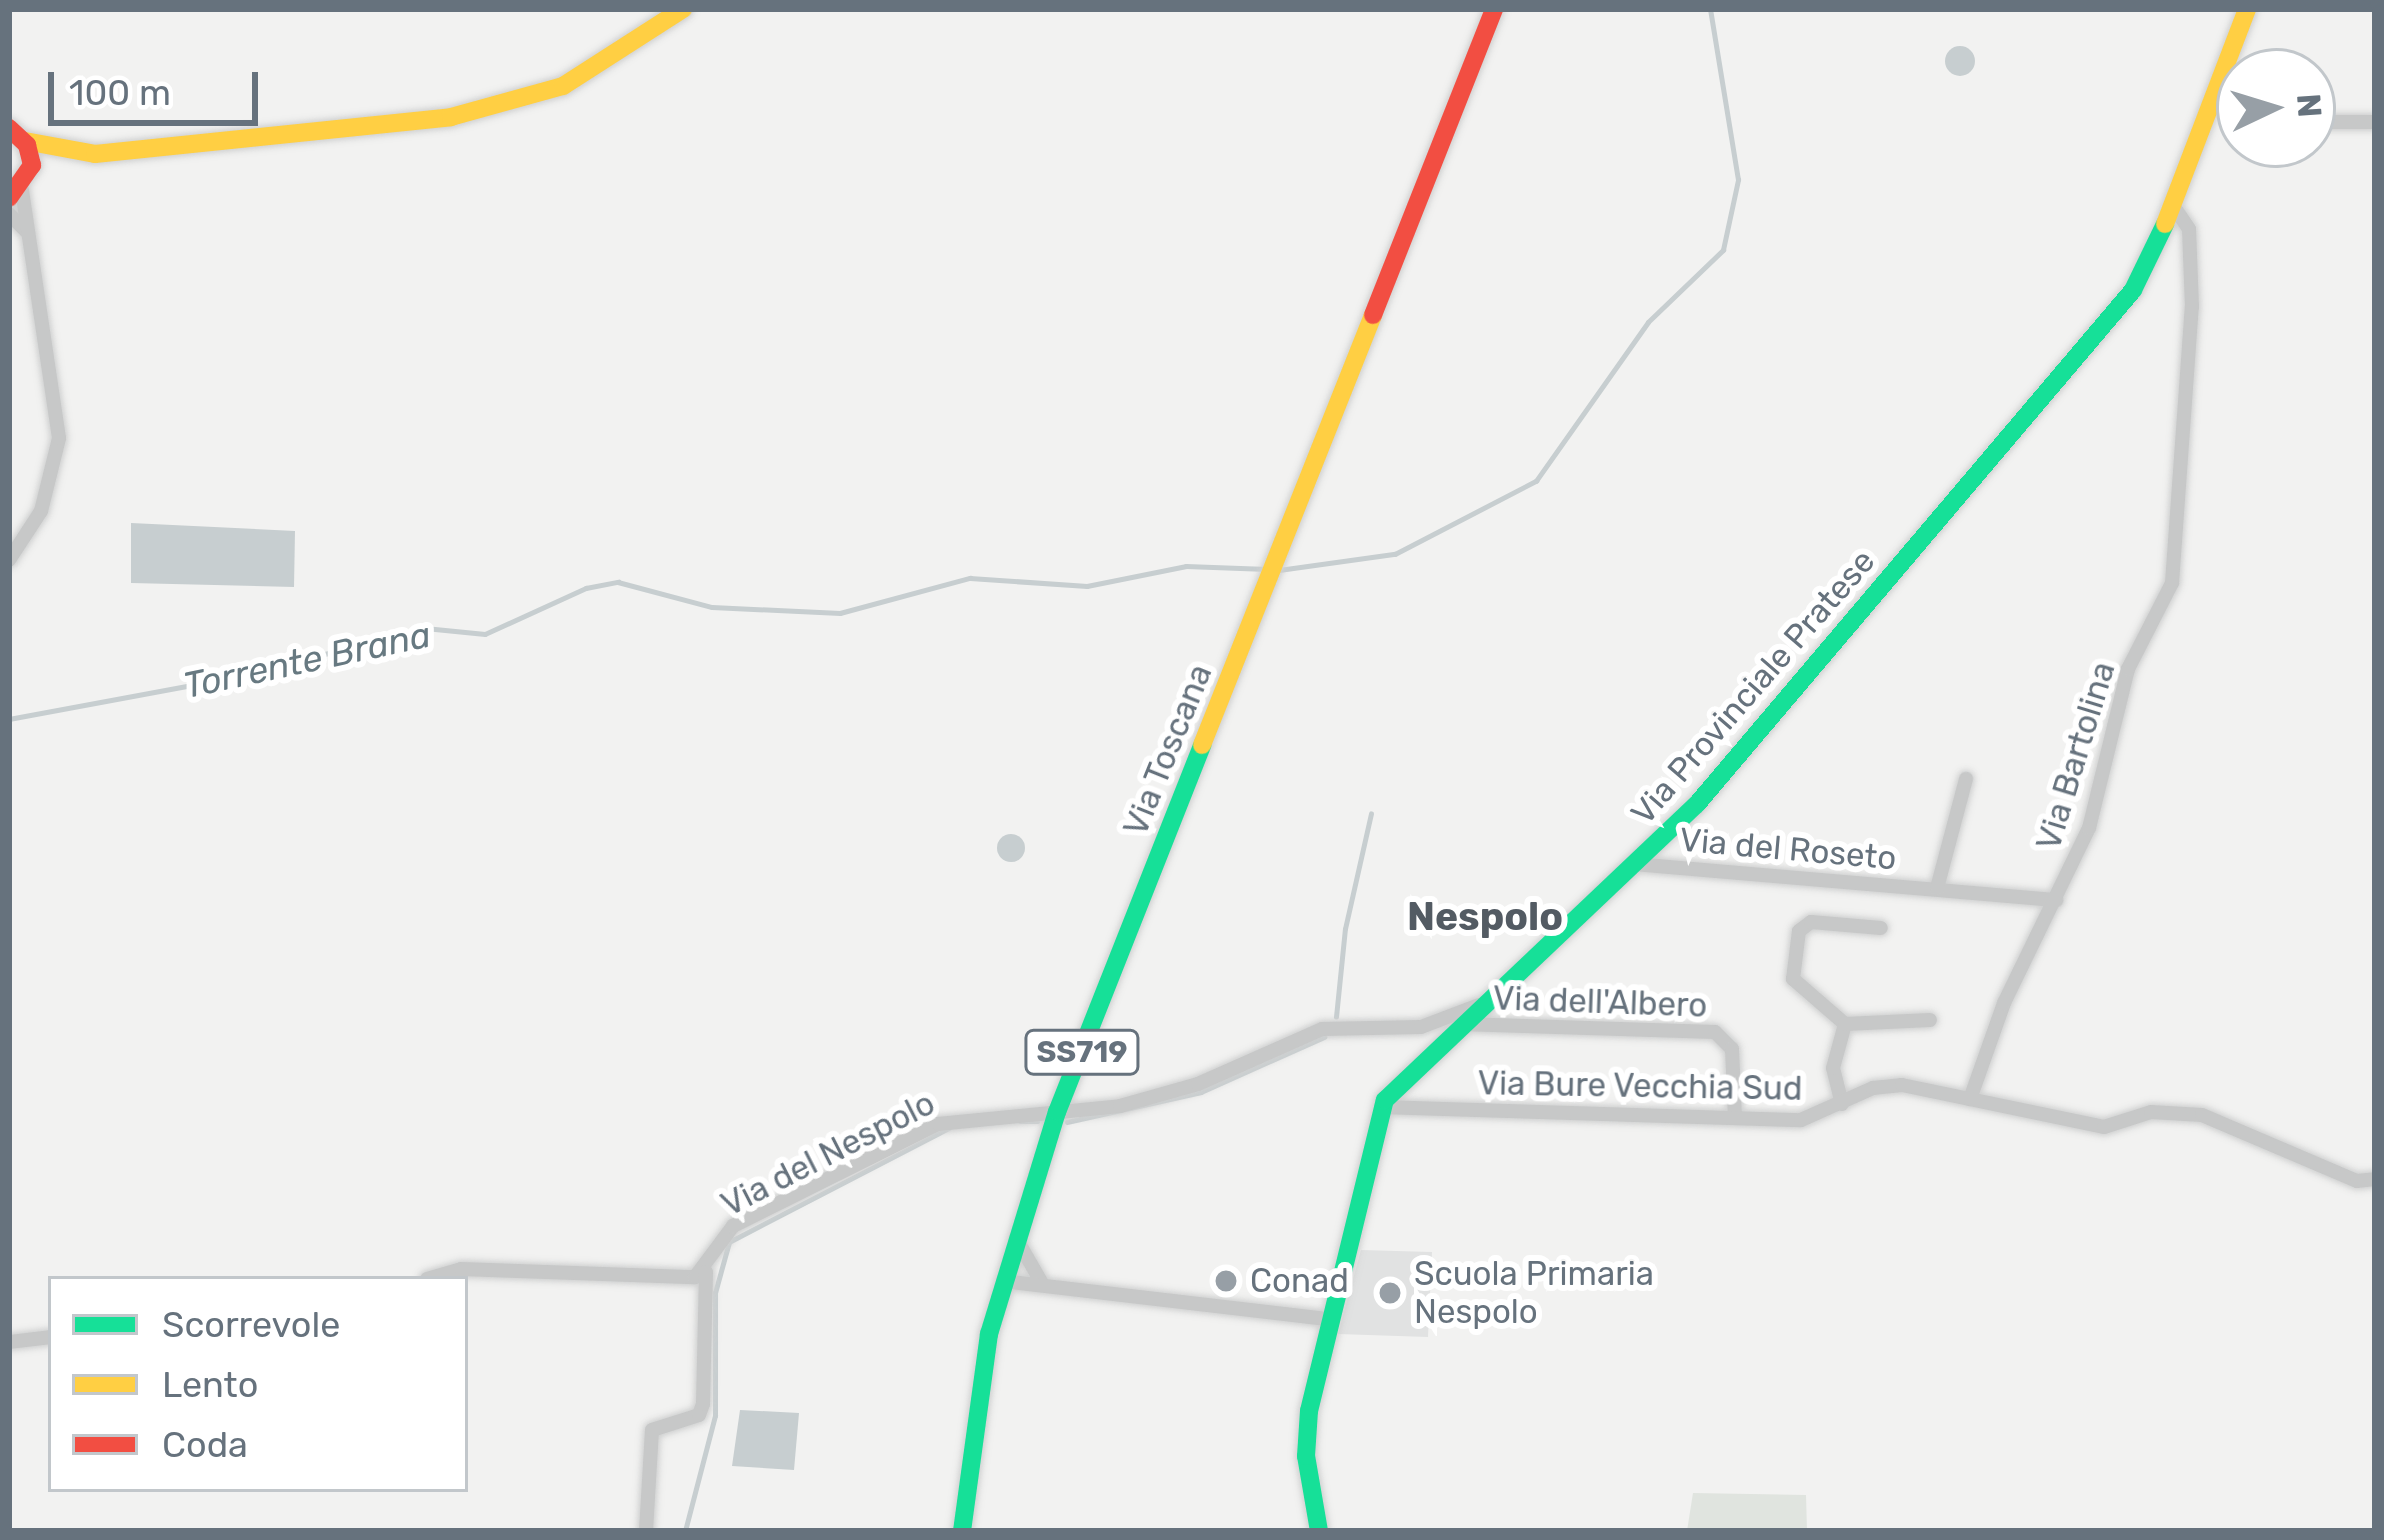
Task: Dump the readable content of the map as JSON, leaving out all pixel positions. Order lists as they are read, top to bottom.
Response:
{
  "streets": {
    "main road": ["Via Provinciale Pratese", "Via Toscana", "SS719"],
    "street": [
      "Via Bartolina",
      "Via del Roseto",
      "Via dell'Albero",
      "Via Bure Vecchia Sud",
      "Via del Nespolo"
    ]
  },
  "crossings": [
    ["Via Provinciale Pratese", "Via Bartolina"],
    ["Via Provinciale Pratese", "Via del Roseto"],
    ["Via Provinciale Pratese", "Via dell'Albero"],
    ["Via Provinciale Pratese", "Via Bure Vecchia Sud"],
    ["Via Provinciale Pratese", "Via del Nespolo"],
    ["Via Toscana", "Via del Nespolo"],
    ["Via Bartolina", "Via del Roseto"],
    ["Via Bartolina", "Via Bure Vecchia Sud"],
    ["Via dell'Albero", "Via Bure Vecchia Sud"]
  ],
  "districts": ["Nespolo"],
  "water": ["Torrente Brana"],
  "places": ["Conad", "Scuola Primaria Nespolo"],
  "legend": ["Scorrevole", "Lento", "Coda"],
  "scale_bar": "100 m",
  "north": "right"
}
